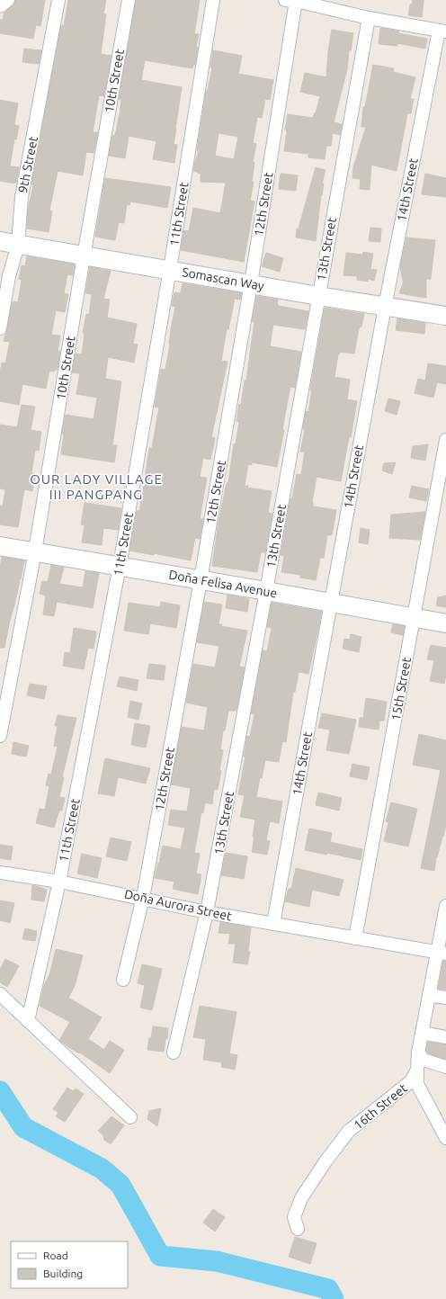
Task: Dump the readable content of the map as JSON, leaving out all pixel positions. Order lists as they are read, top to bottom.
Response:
{
  "streets": {
    "street": [
      "10th Street",
      "9th Street",
      "14th Street",
      "12th Street",
      "11th Street",
      "13th Street",
      "Somascan Way",
      "Doña Felisa Avenue",
      "15th Street",
      "Doña Aurora Street",
      "16th Street"
    ]
  },
  "crossings": [
    ["10th Street", "Somascan Way"],
    ["10th Street", "Doña Felisa Avenue"],
    ["9th Street", "Somascan Way"],
    ["14th Street", "Somascan Way"],
    ["14th Street", "Doña Felisa Avenue"],
    ["14th Street", "Doña Aurora Street"],
    ["12th Street", "Somascan Way"],
    ["12th Street", "Doña Felisa Avenue"],
    ["12th Street", "Doña Aurora Street"],
    ["11th Street", "Somascan Way"],
    ["11th Street", "Doña Felisa Avenue"],
    ["11th Street", "Doña Aurora Street"],
    ["13th Street", "Somascan Way"],
    ["13th Street", "Doña Felisa Avenue"],
    ["13th Street", "Doña Aurora Street"],
    ["Doña Felisa Avenue", "15th Street"],
    ["15th Street", "Doña Aurora Street"]
  ],
  "districts": ["OUR LADY VILLAGE III PANGPANG"],
  "legend": ["Road", "Building"]
}
